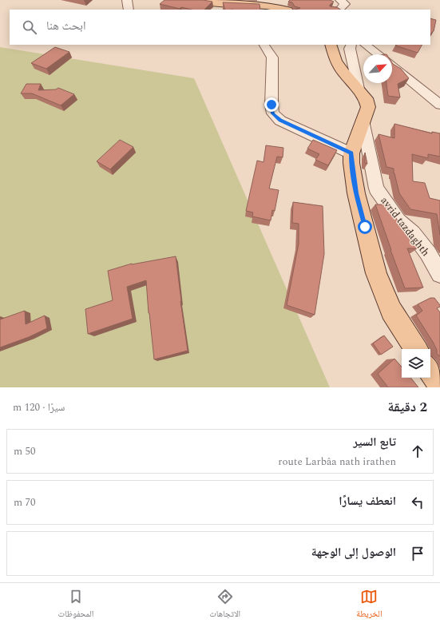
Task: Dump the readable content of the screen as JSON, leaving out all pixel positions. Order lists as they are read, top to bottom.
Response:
{
  "streets": {
    "street": ["avrid tazdaghth"]
  },
  "north": "top right",
  "page": {
    "search": "ابحث هنا",
    "heading": ["2 دقيقة", "سيرًا · 120 m"],
    "list": [
      ["تابع السير", "route Larbâa nath irathen", "50 m"],
      ["انعطف يسارًا", "70 m"],
      "الوصول إلى الوجهة"
    ],
    "nav": ["الخريطة", "الاتجاهات", "المحفوظات"]
  }
}
